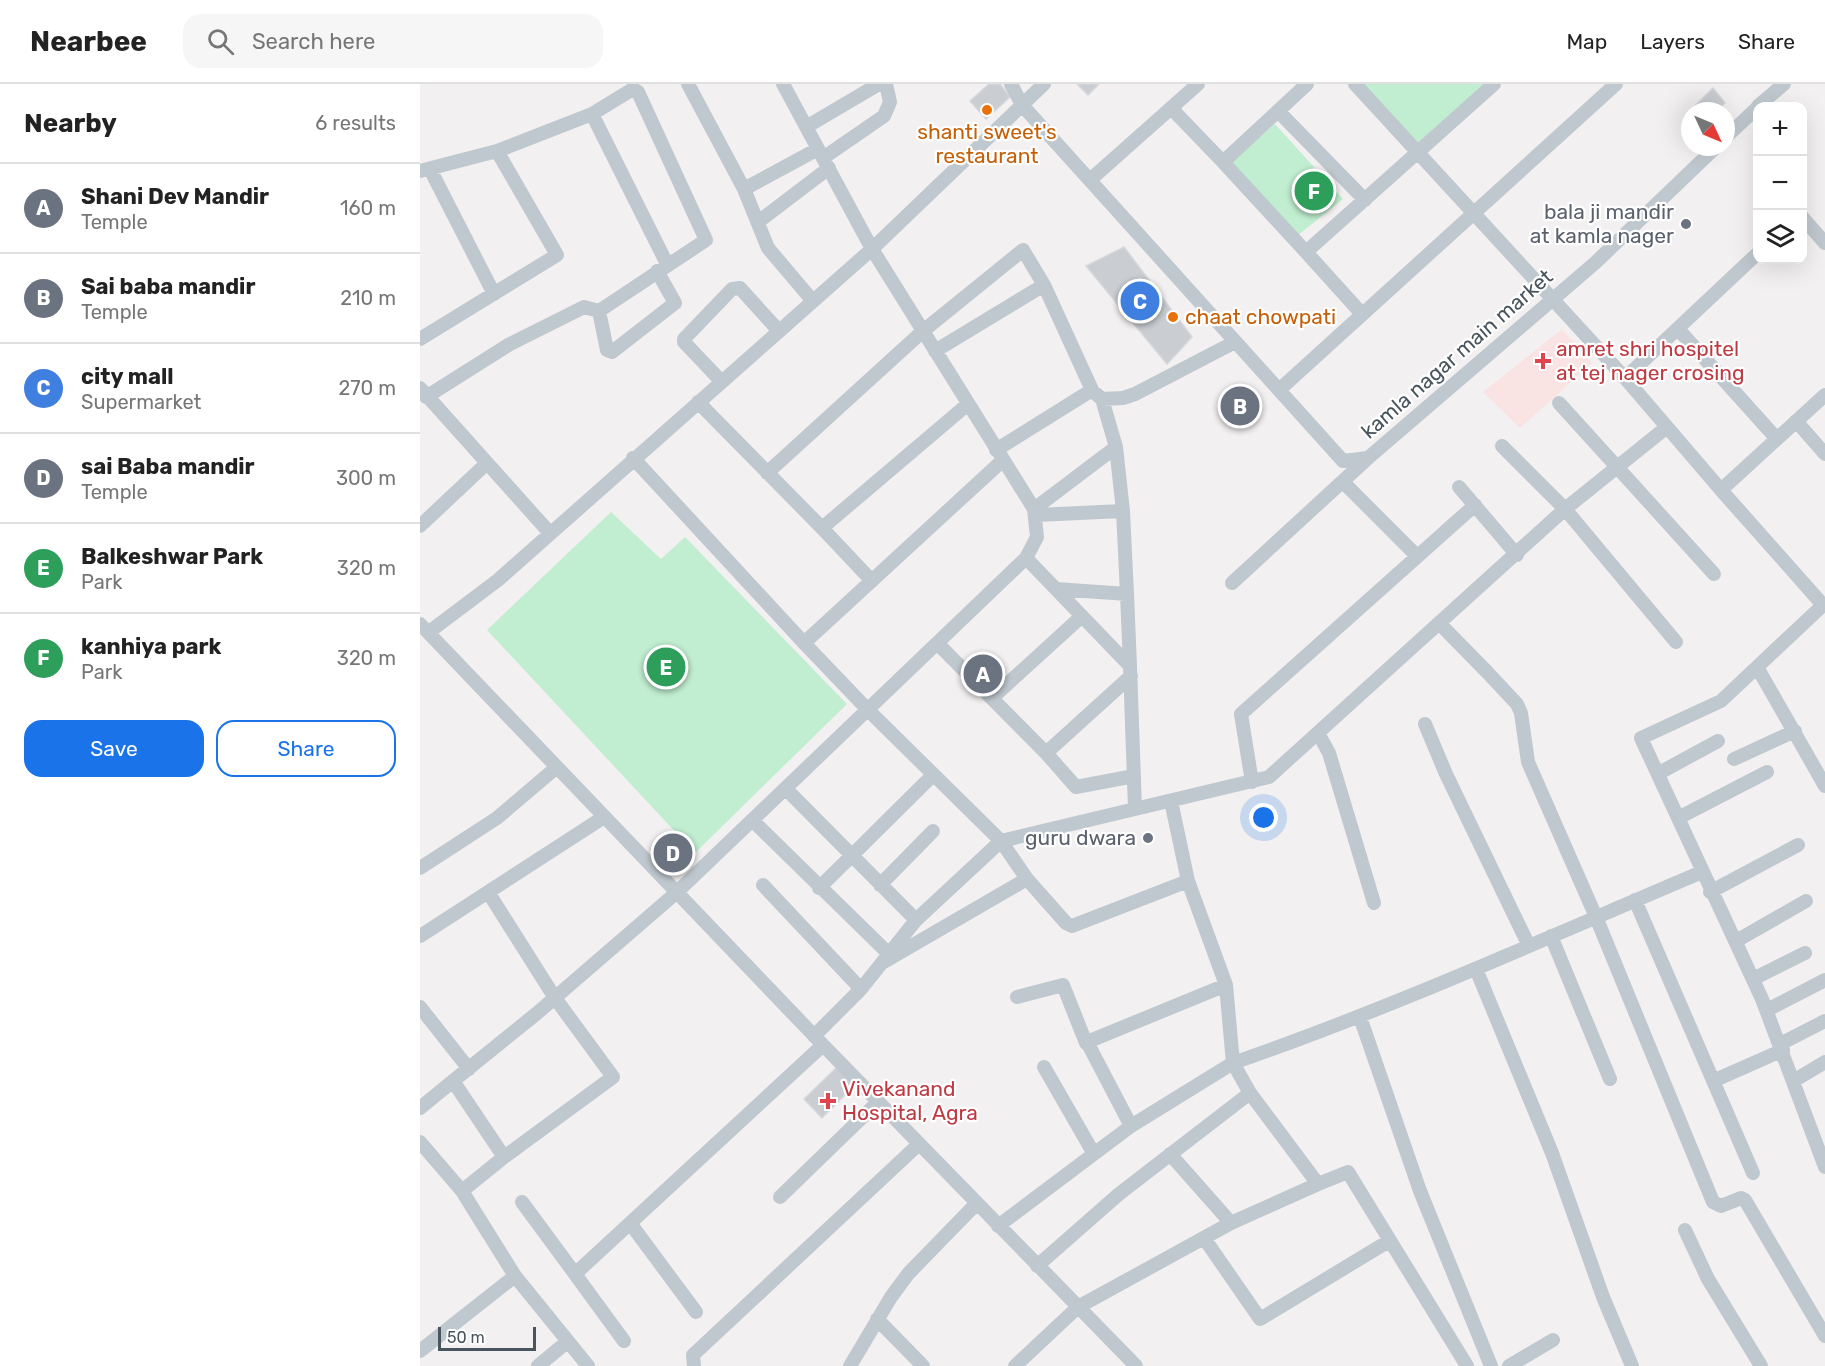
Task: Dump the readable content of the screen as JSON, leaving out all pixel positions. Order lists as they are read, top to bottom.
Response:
{
  "streets": {
    "street": ["kamla nagar main market"]
  },
  "places": {
    "other": [
      "shanti sweet's restaurant",
      "bala ji mandir at kamla nager",
      "chaat chowpati",
      "guru dwara"
    ],
    "health": ["amret shri hospitel at tej nager crosing", "Vivekanand Hospital, Agra"]
  },
  "scale_bar": "50 m",
  "north": "bottom right",
  "page": {
    "header": "Nearbee",
    "search": "Search here",
    "nav": ["Map", "Layers", "Share"],
    "heading": ["Nearby", "6 results"],
    "map_buttons": ["+", "−"],
    "list": [
      {
        "mark": "A",
        "name": "Shani Dev Mandir",
        "note": "Temple",
        "value": "160 m"
      },
      {
        "mark": "B",
        "name": "Sai baba mandir",
        "note": "Temple",
        "value": "210 m"
      },
      {
        "mark": "C",
        "name": "city mall",
        "note": "Supermarket",
        "value": "270 m"
      },
      {
        "mark": "D",
        "name": "sai Baba mandir",
        "note": "Temple",
        "value": "300 m"
      },
      {
        "mark": "E",
        "name": "Balkeshwar Park",
        "note": "Park",
        "value": "320 m"
      },
      {
        "mark": "F",
        "name": "kanhiya park",
        "note": "Park",
        "value": "320 m"
      }
    ],
    "pins": [
      "F",
      "C",
      "B",
      "E",
      "A",
      "D"
    ],
    "buttons": ["Save", "Share"],
    "scale": "50 m"
  }
}
